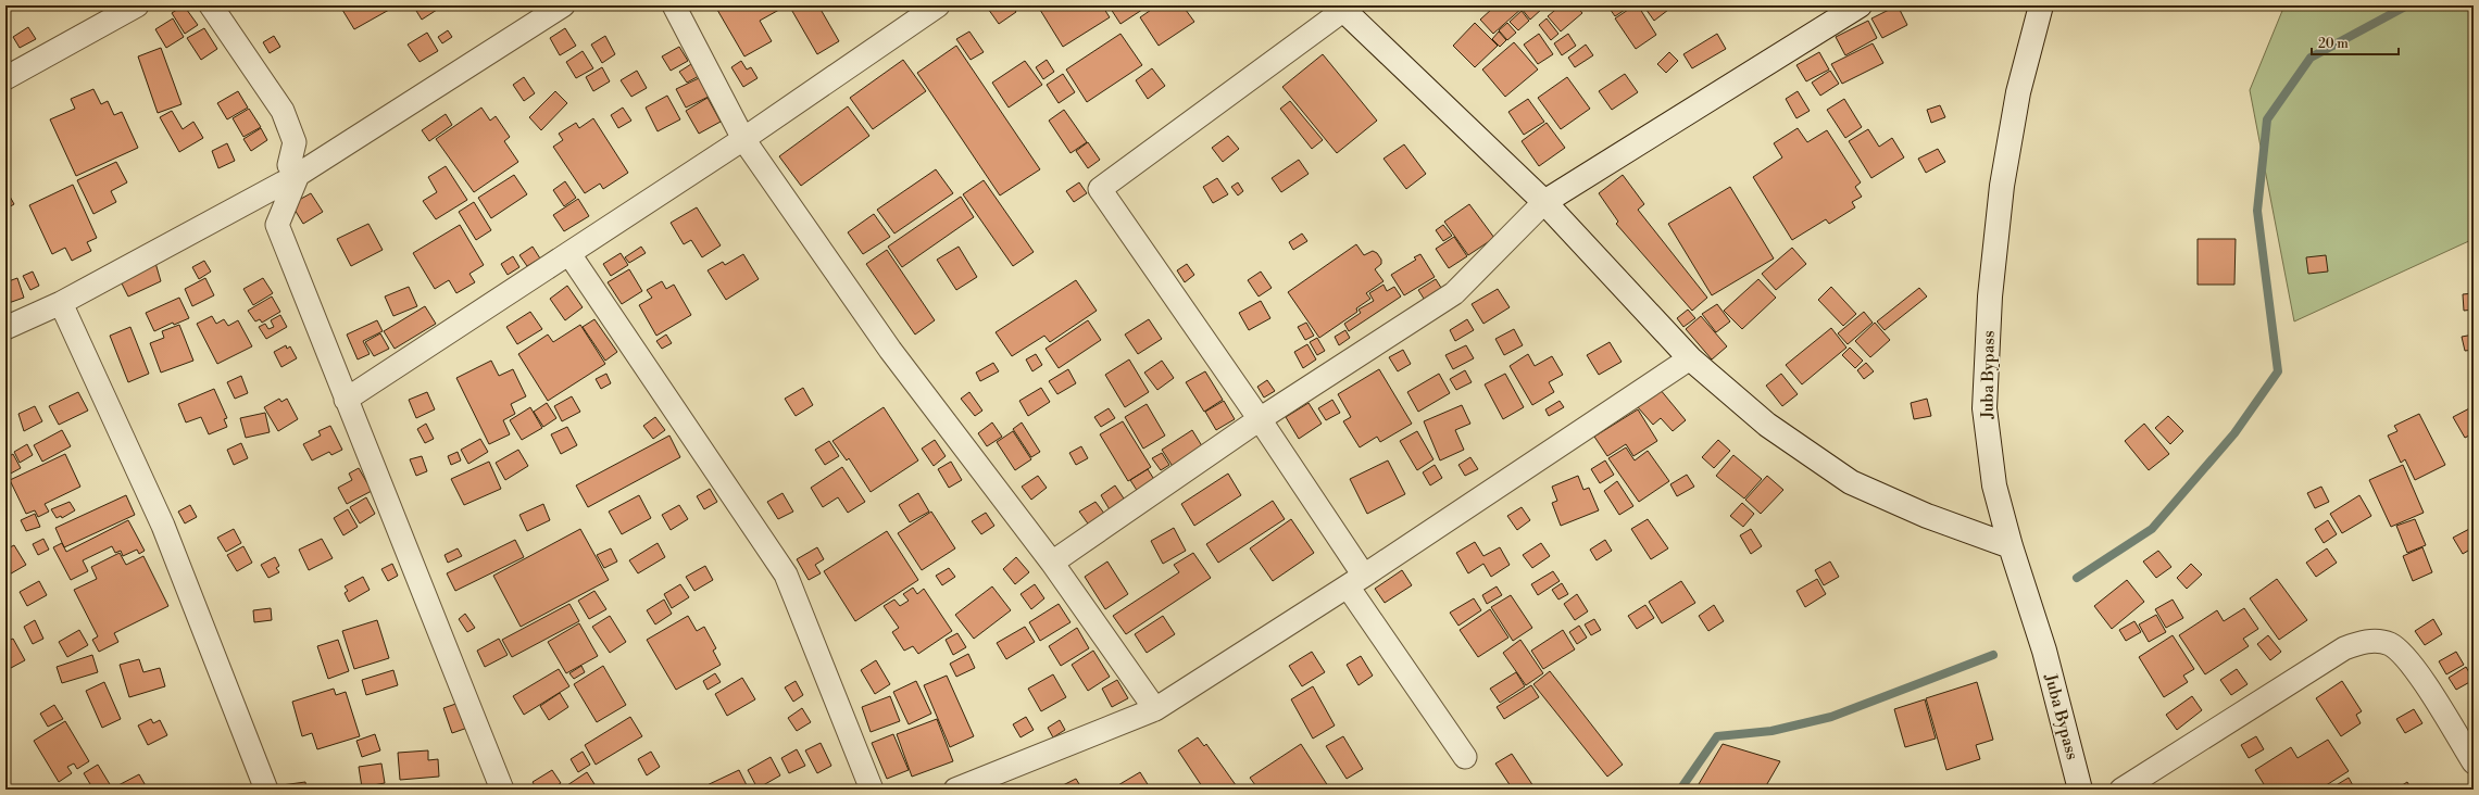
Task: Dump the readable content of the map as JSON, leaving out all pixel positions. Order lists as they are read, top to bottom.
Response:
{
  "streets": {
    "street": ["Juba Bypass"]
  },
  "scale_bar": "20 m"
}
